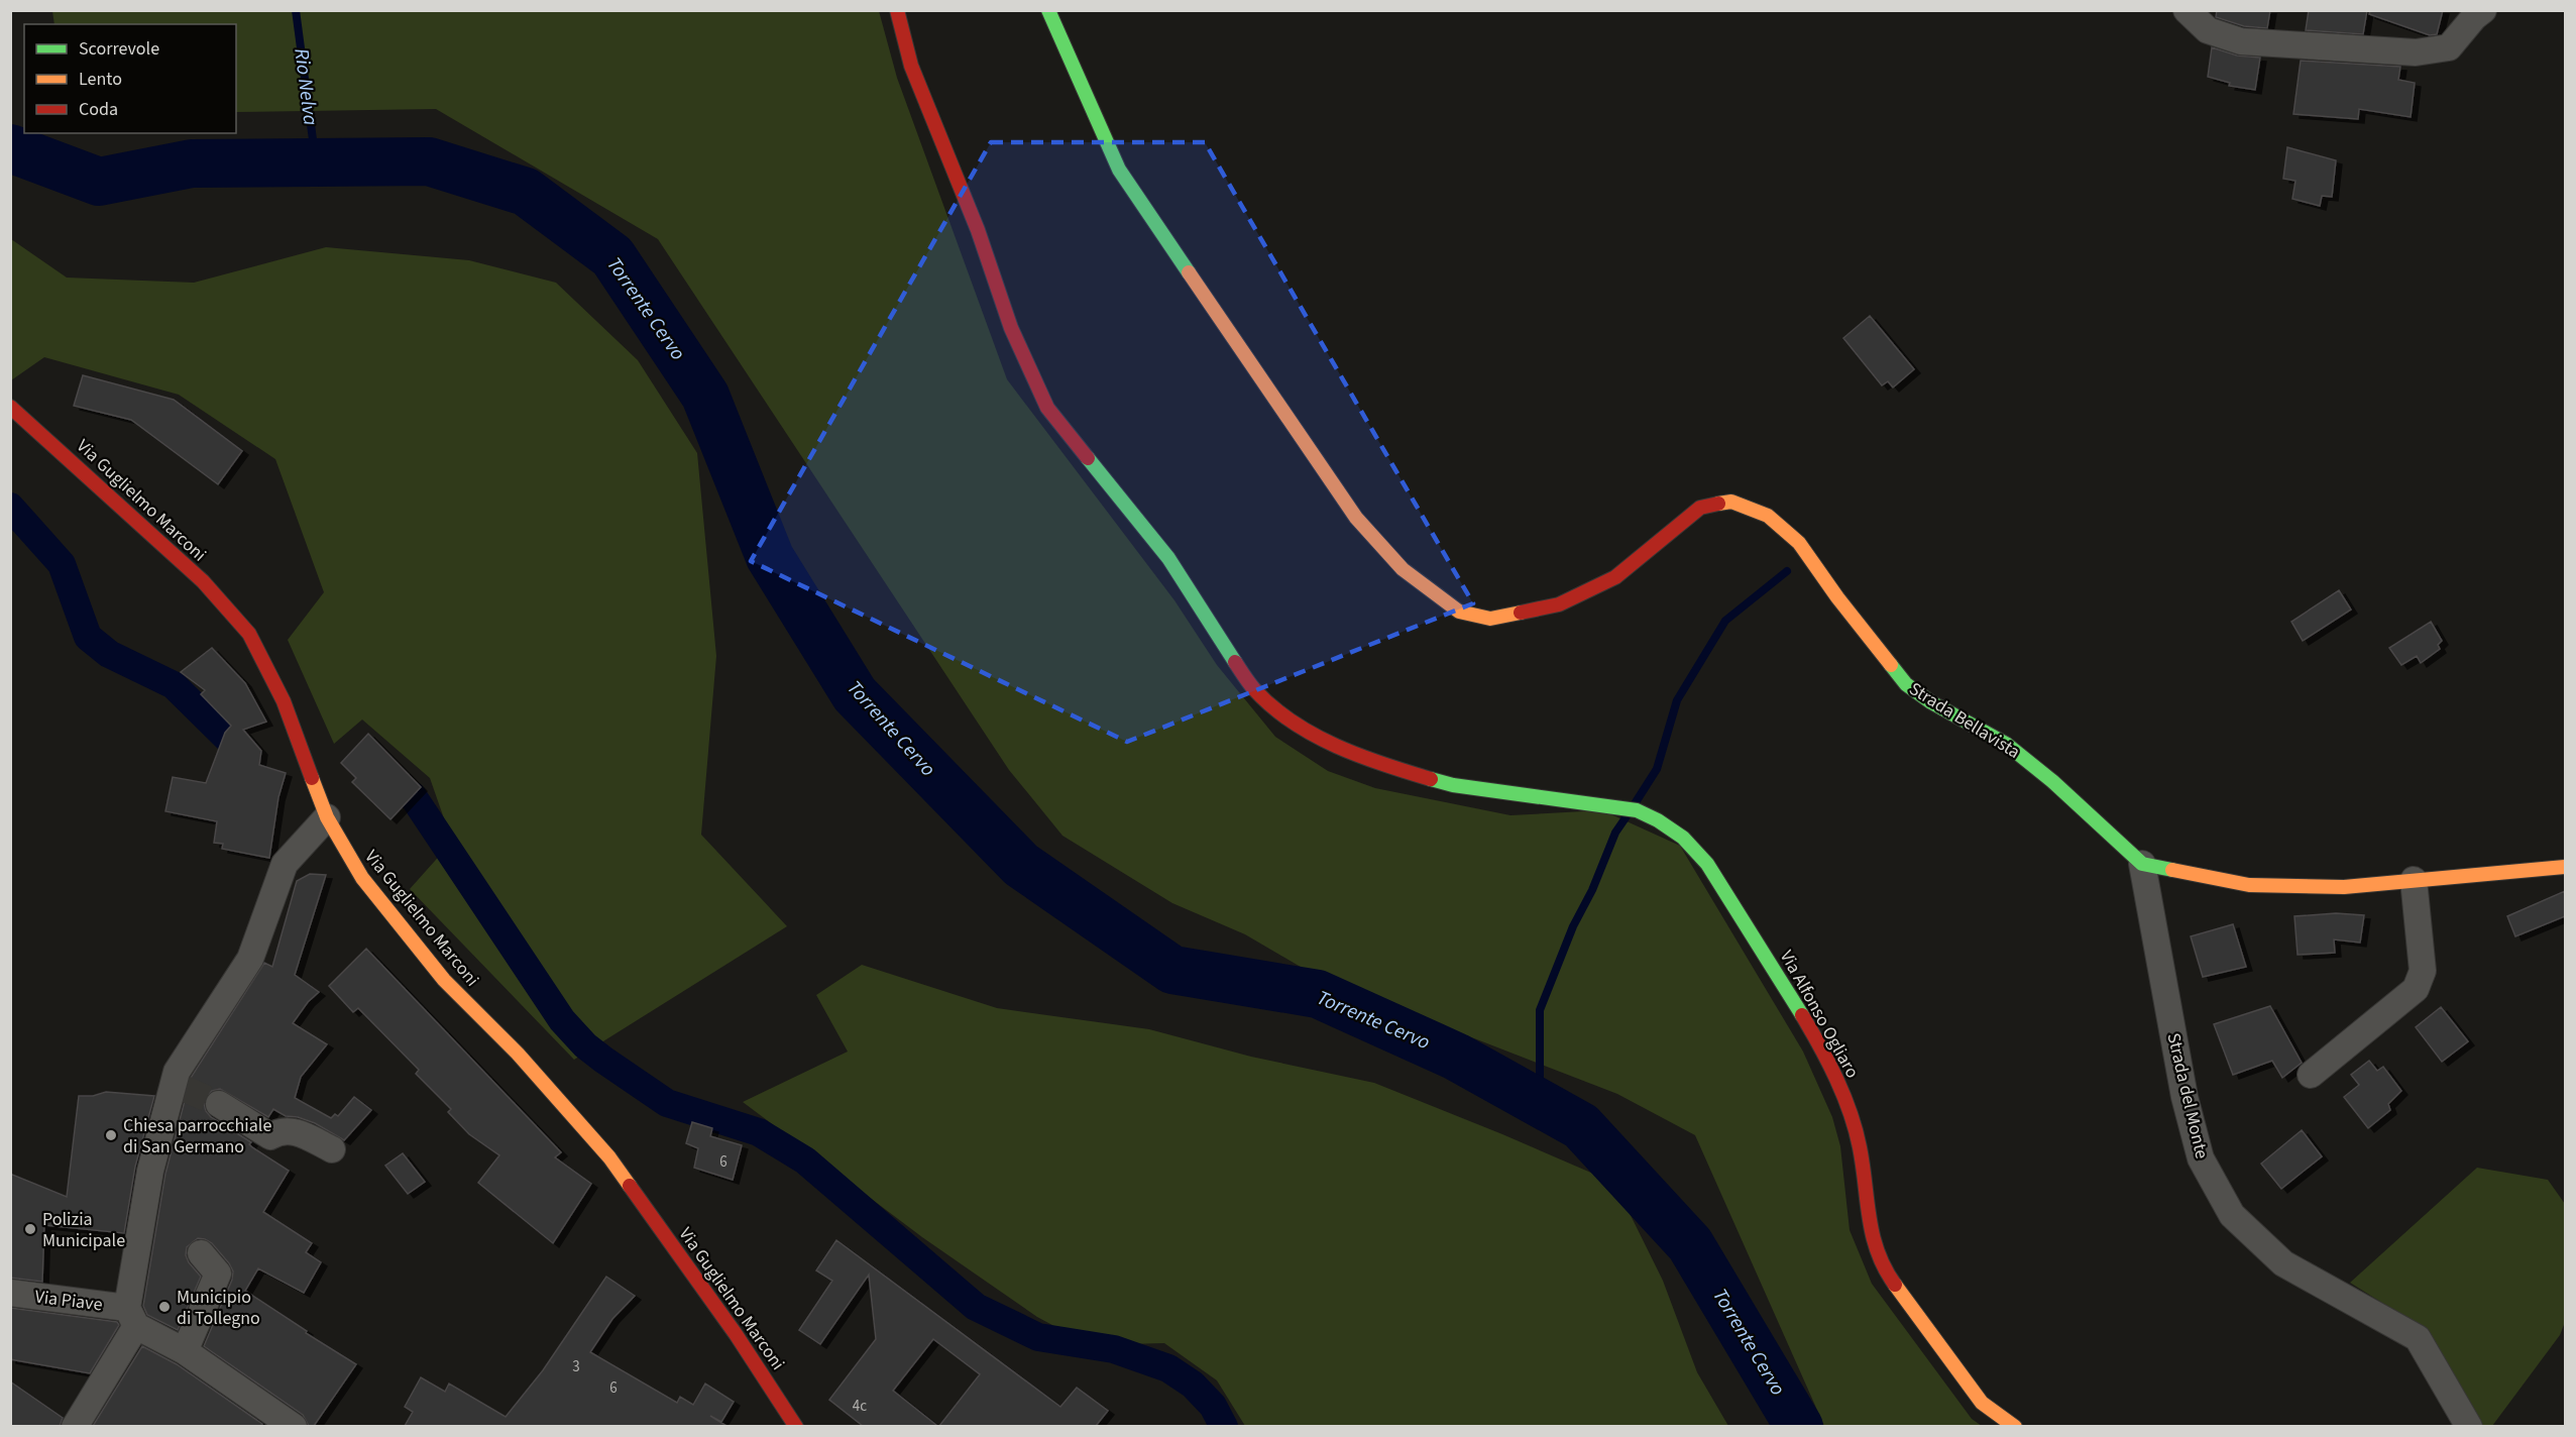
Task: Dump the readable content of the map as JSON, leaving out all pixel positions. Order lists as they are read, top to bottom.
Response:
{
  "streets": {
    "street": [
      "Via Guglielmo Marconi",
      "Strada Bellavista",
      "Via Alfonso Ogliaro",
      "Strada del Monte",
      "Via Piave"
    ]
  },
  "crossings": [
    ["Strada Bellavista", "Strada del Monte"]
  ],
  "water": ["Rio Nelva", "Torrente Cervo"],
  "places": ["Chiesa parrocchiale di San Germano", "Polizia Municipale", "Municipio di Tollegno"],
  "house_numbers": [
    "6",
    "3",
    "6",
    "4c"
  ],
  "legend": ["Scorrevole", "Lento", "Coda"]
}
